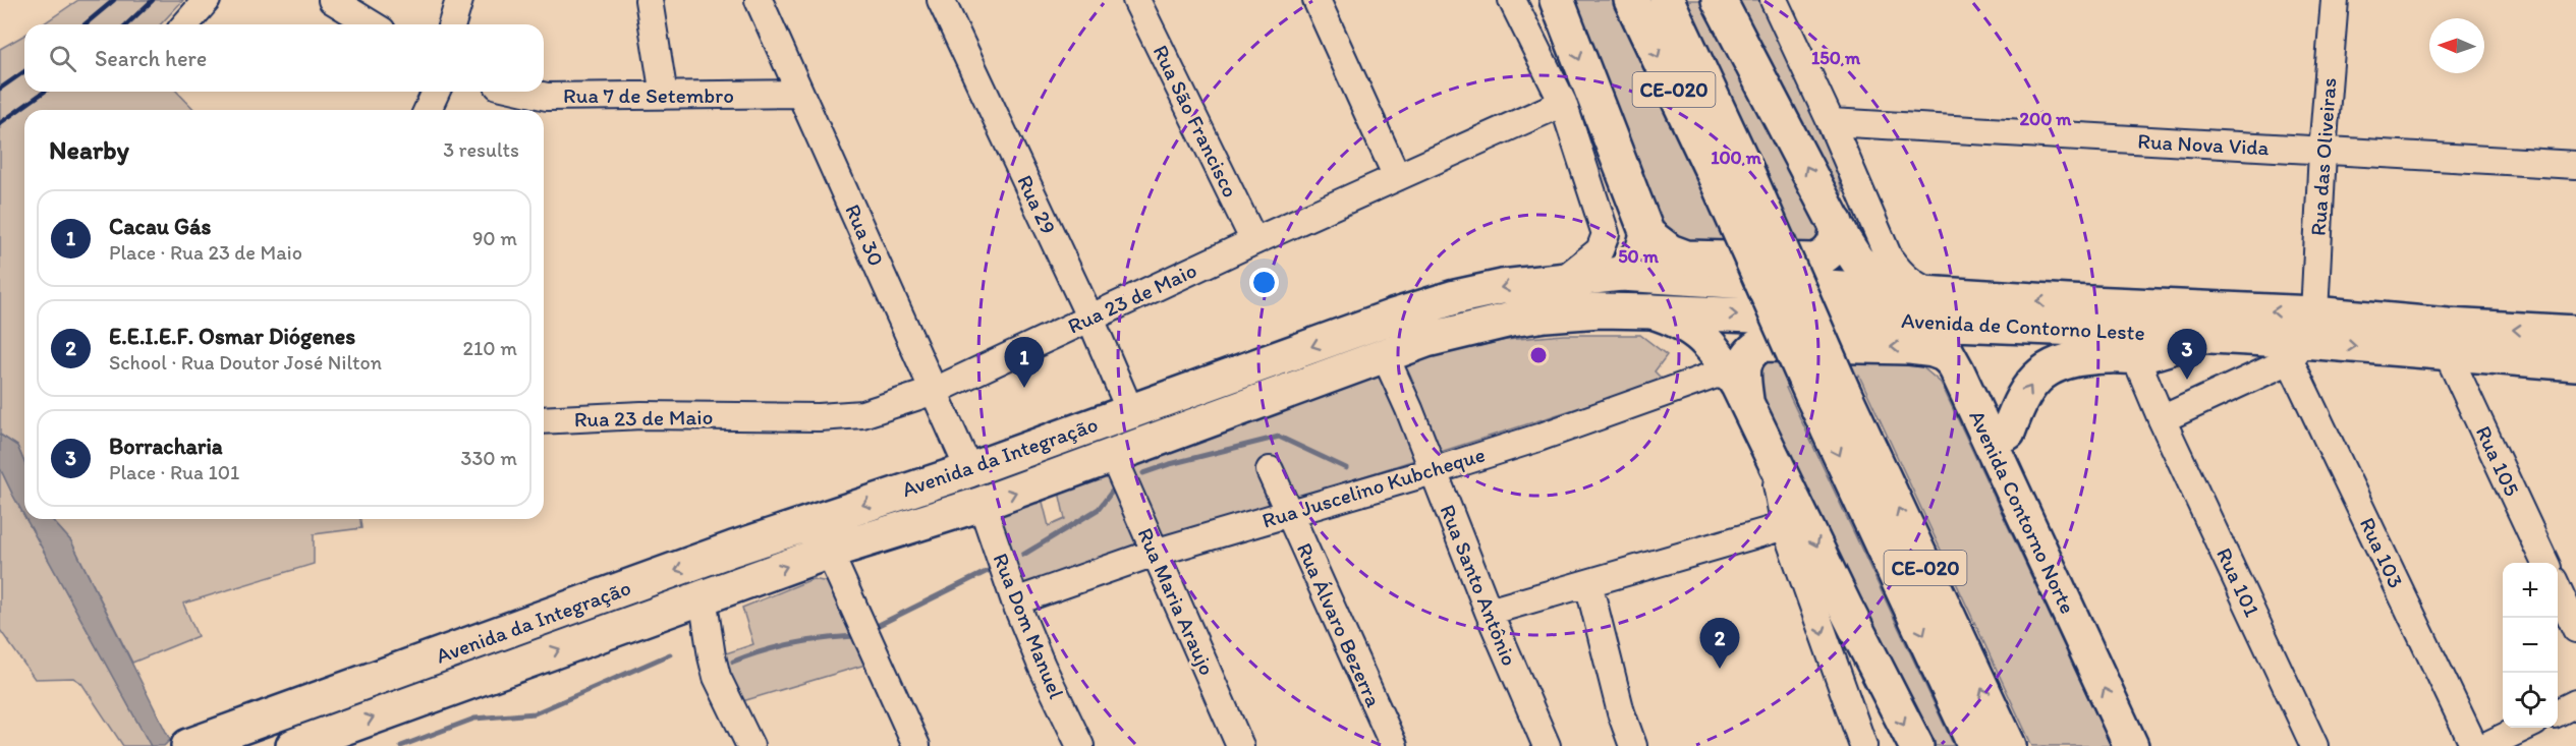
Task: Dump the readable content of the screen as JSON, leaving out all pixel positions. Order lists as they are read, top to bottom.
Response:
{
  "streets": {
    "main road": [
      "CE-020",
      "Avenida de Contorno Leste",
      "Avenida da Integração",
      "Avenida Contorno Norte"
    ],
    "street": [
      "Rua 7 de Setembro",
      "Rua São Francisco",
      "Rua Nova Vida",
      "Rua das Oliveiras",
      "Rua 29",
      "Rua 30",
      "Rua 23 de Maio",
      "Rua 105",
      "Rua Juscelino Kubcheque",
      "Rua 103",
      "Rua 101",
      "Rua Santo Antônio",
      "Rua Maria Araujo",
      "Rua Álvaro Bezerra",
      "Rua Dom Manuel"
    ]
  },
  "crossings": [
    ["Rua 7 de Setembro", "Rua 30"],
    ["Rua São Francisco", "Rua 23 de Maio"],
    ["Rua Nova Vida", "Rua das Oliveiras"],
    ["Rua das Oliveiras", "Avenida de Contorno Leste"],
    ["Rua das Oliveiras", "Rua 103"],
    ["Rua 29", "Rua 23 de Maio"],
    ["Rua 29", "Avenida da Integração"],
    ["Rua 30", "Rua 23 de Maio"],
    ["Rua 30", "Avenida da Integração"],
    ["Avenida de Contorno Leste", "Avenida da Integração"],
    ["Avenida de Contorno Leste", "Rua 105"],
    ["Avenida de Contorno Leste", "Avenida Contorno Norte"],
    ["Avenida de Contorno Leste", "Rua 103"],
    ["Avenida de Contorno Leste", "Rua 101"],
    ["Avenida da Integração", "Rua Santo Antônio"],
    ["Avenida da Integração", "Rua Maria Araujo"],
    ["Avenida da Integração", "Rua Dom Manuel"],
    ["Rua Juscelino Kubcheque", "Rua Santo Antônio"],
    ["Rua Juscelino Kubcheque", "Rua Maria Araujo"],
    ["Rua Juscelino Kubcheque", "Rua Álvaro Bezerra"],
    ["Rua Juscelino Kubcheque", "Rua Dom Manuel"]
  ],
  "north": "left",
  "page": {
    "search": "Search here",
    "heading": ["Nearby", "3 results"],
    "list": [
      {
        "mark": "1",
        "name": "Cacau Gás",
        "note": "Place · Rua 23 de Maio",
        "value": "90 m"
      },
      {
        "mark": "2",
        "name": "E.E.I.E.F. Osmar Diógenes",
        "note": "School · Rua Doutor José Nilton",
        "value": "210 m"
      },
      {
        "mark": "3",
        "name": "Borracharia",
        "note": "Place · Rua 101",
        "value": "330 m"
      }
    ],
    "pins": ["3", "1", "2"],
    "map_buttons": ["+", "−"]
  },
  "rings": [
    "150 m",
    "200 m",
    "100 m",
    "50 m"
  ]
}
